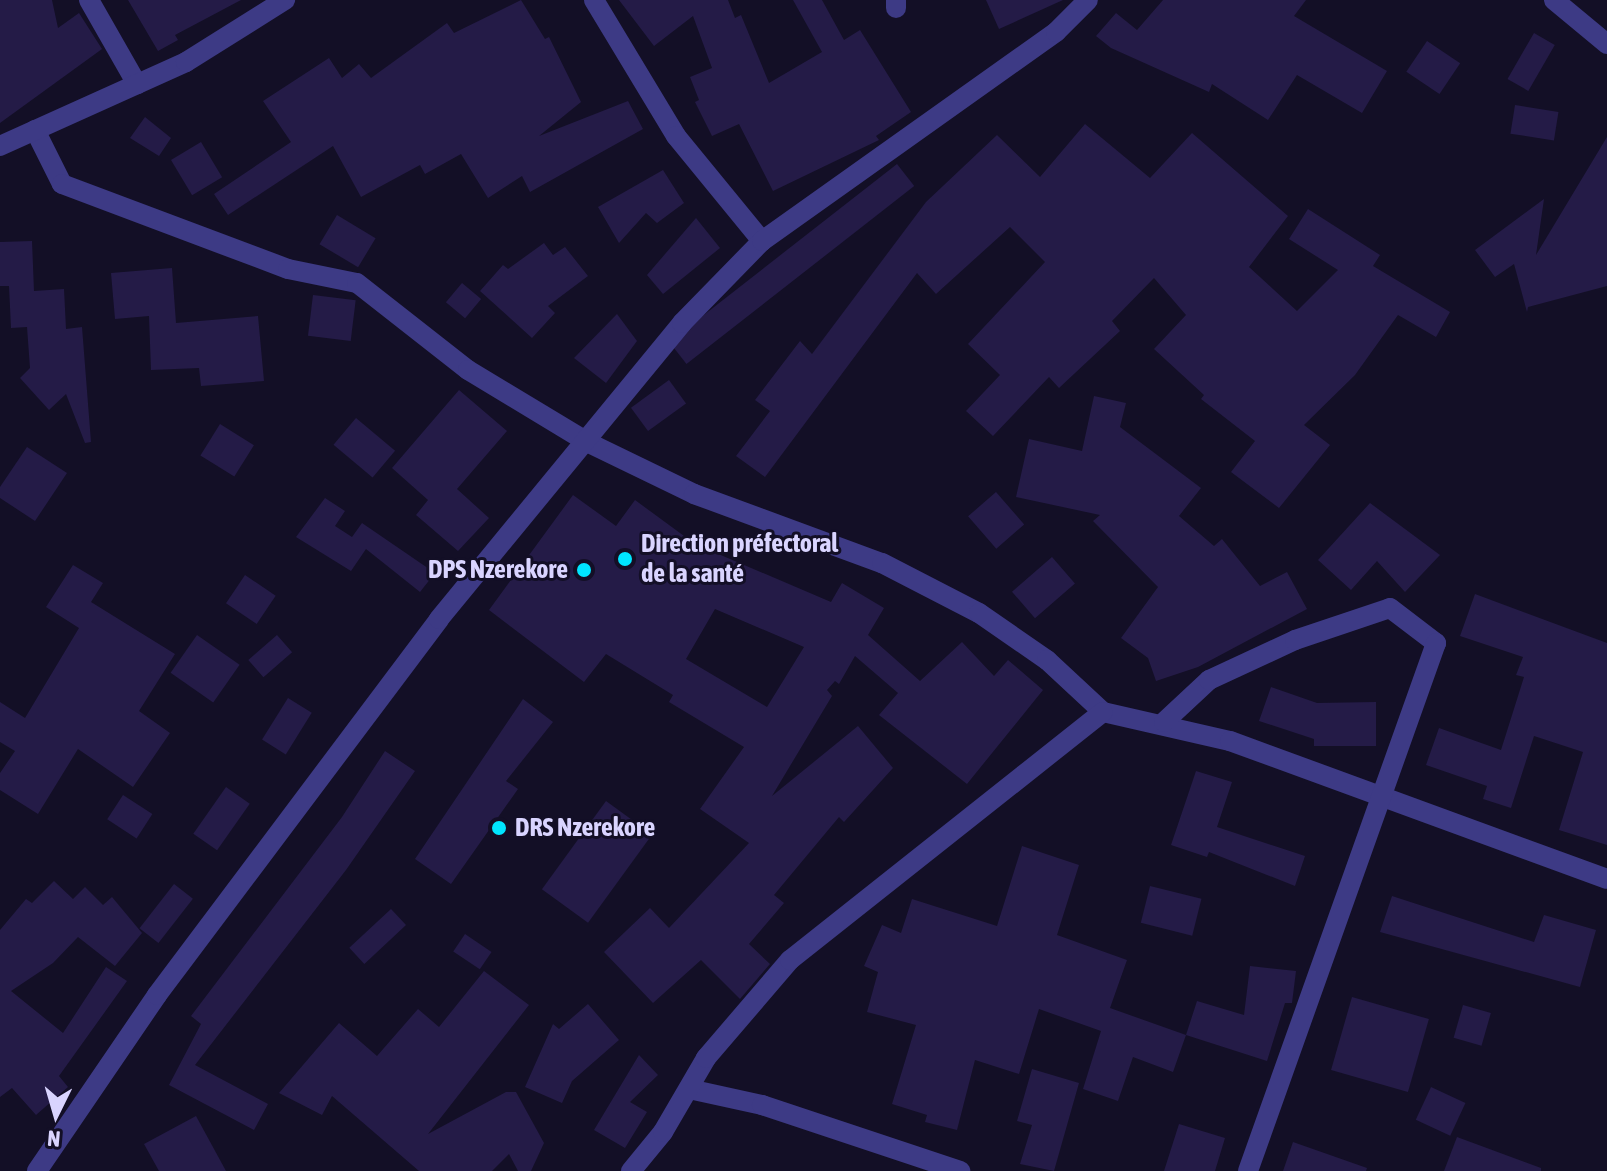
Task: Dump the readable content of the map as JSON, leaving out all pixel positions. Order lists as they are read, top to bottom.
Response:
{
  "places": ["Direction préfectoral de la santé", "DPS Nzerekore", "DRS Nzerekore"],
  "north": "bottom"
}
